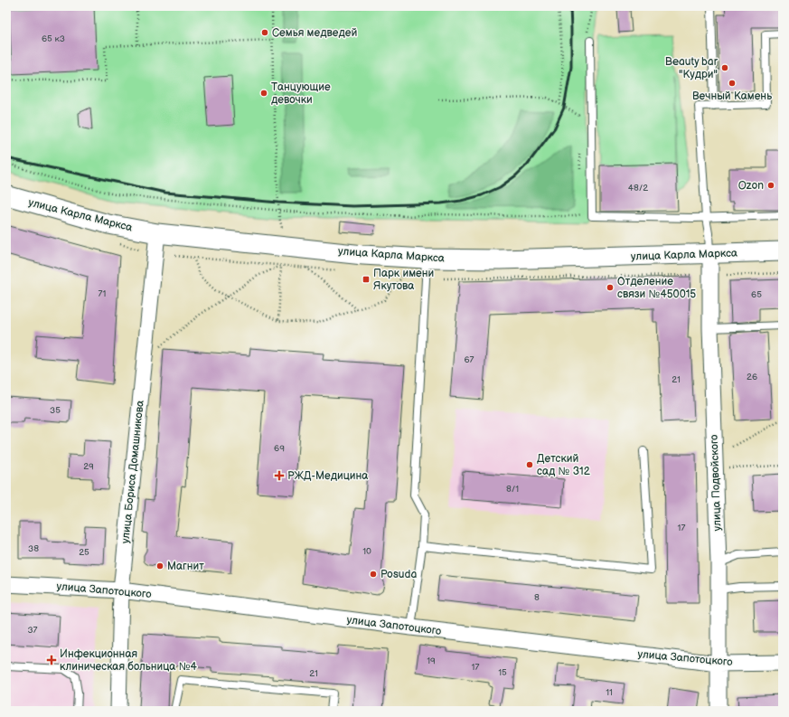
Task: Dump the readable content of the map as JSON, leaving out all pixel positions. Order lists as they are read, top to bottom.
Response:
{
  "streets": {
    "street": [
      "улица Карла Маркса",
      "улица Бориса Домашникова",
      "улица Подвойского",
      "улица Запотоцкого"
    ]
  },
  "crossings": [
    ["улица Карла Маркса", "улица Бориса Домашникова"],
    ["улица Карла Маркса", "улица Подвойского"],
    ["улица Бориса Домашникова", "улица Запотоцкого"],
    ["улица Подвойского", "улица Запотоцкого"]
  ],
  "places": {
    "other": [
      "Семья медведей",
      "Beauty bar \"Кудри\"",
      "Вечный Камень",
      "Танцующие девочки",
      "Ozon",
      "Отделение связи №450015",
      "Детский сад № 312",
      "Магнит",
      "Posuda"
    ],
    "transit": ["Парк имени Якутова"],
    "health": ["РЖД-Медицина", "Инфекционная клиническая больница №4"]
  },
  "house_numbers": [
    "65 к3",
    "48/2",
    "71",
    "65",
    "67",
    "26",
    "21",
    "35",
    "69",
    "29",
    "8/1",
    "17",
    "38",
    "10",
    "25",
    "8",
    "37",
    "19",
    "17",
    "15",
    "21",
    "11"
  ]
}
